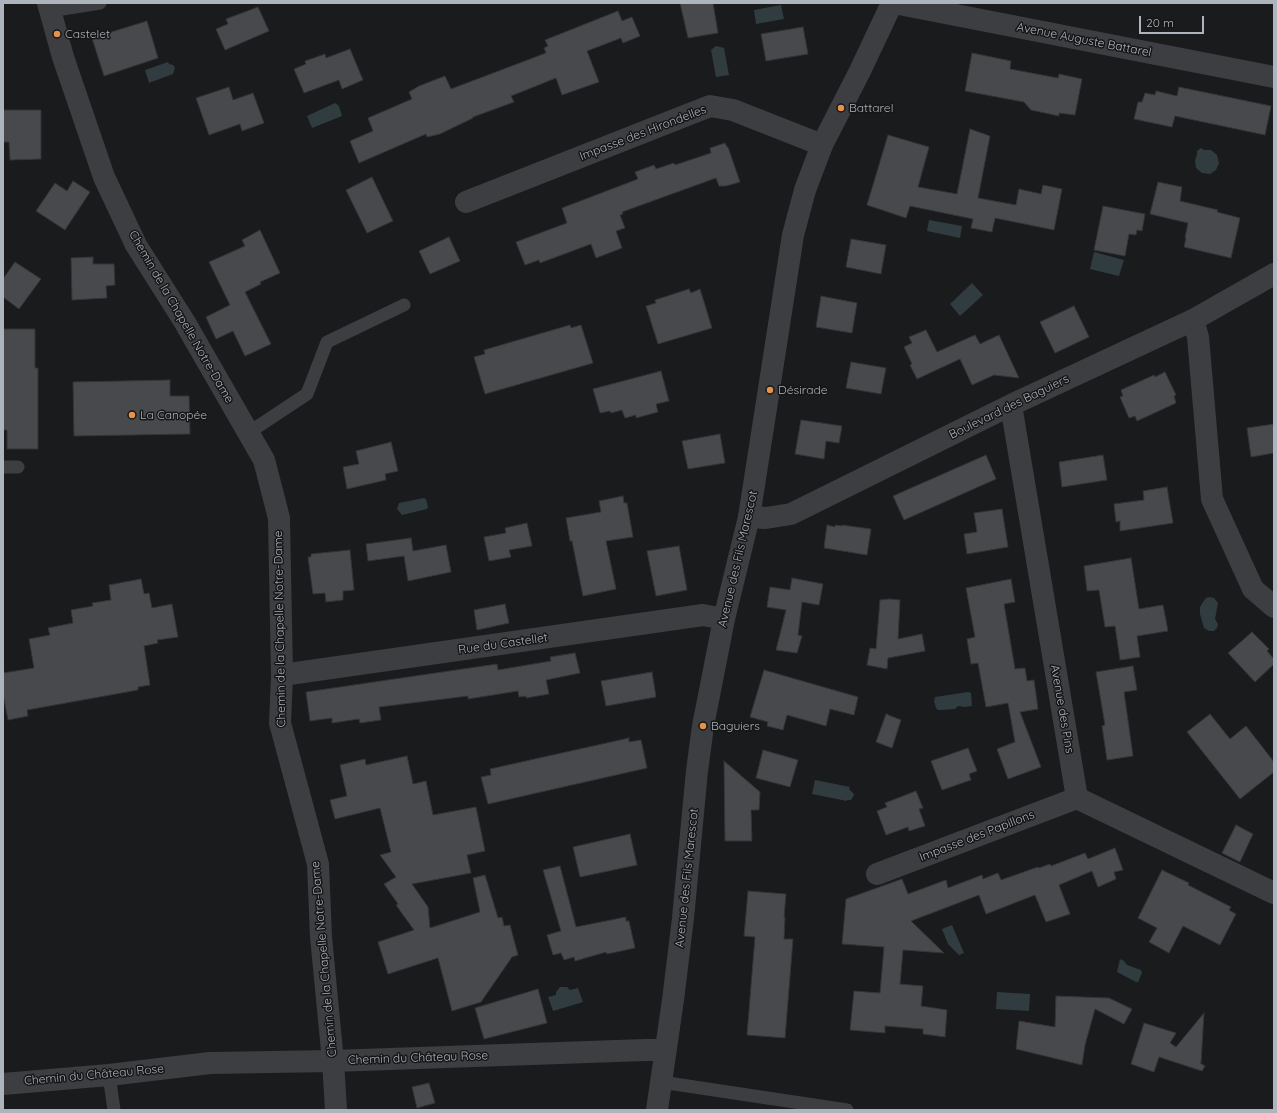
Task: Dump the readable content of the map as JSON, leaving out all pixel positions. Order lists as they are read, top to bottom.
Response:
{
  "streets": {
    "street": [
      "Avenue Auguste Battarel",
      "Impasse des Hirondelles",
      "Chemin de la Chapelle Notre-Dame",
      "Boulevard des Baguiers",
      "Avenue des Fils Marescot",
      "Rue du Castellet",
      "Avenue des Pins",
      "Impasse des Papillons",
      "Chemin du Château Rose"
    ]
  },
  "crossings": [
    ["Avenue Auguste Battarel", "Avenue des Fils Marescot"],
    ["Impasse des Hirondelles", "Avenue des Fils Marescot"],
    ["Chemin de la Chapelle Notre-Dame", "Rue du Castellet"],
    ["Chemin de la Chapelle Notre-Dame", "Chemin du Château Rose"],
    ["Boulevard des Baguiers", "Avenue des Fils Marescot"],
    ["Boulevard des Baguiers", "Avenue des Pins"],
    ["Avenue des Fils Marescot", "Rue du Castellet"],
    ["Avenue des Fils Marescot", "Chemin du Château Rose"],
    ["Avenue des Pins", "Impasse des Papillons"]
  ],
  "places": [
    "Castelet",
    "Battarel",
    "Désirade",
    "La Canopée",
    "Baguiers"
  ],
  "scale_bar": "20 m"
}
